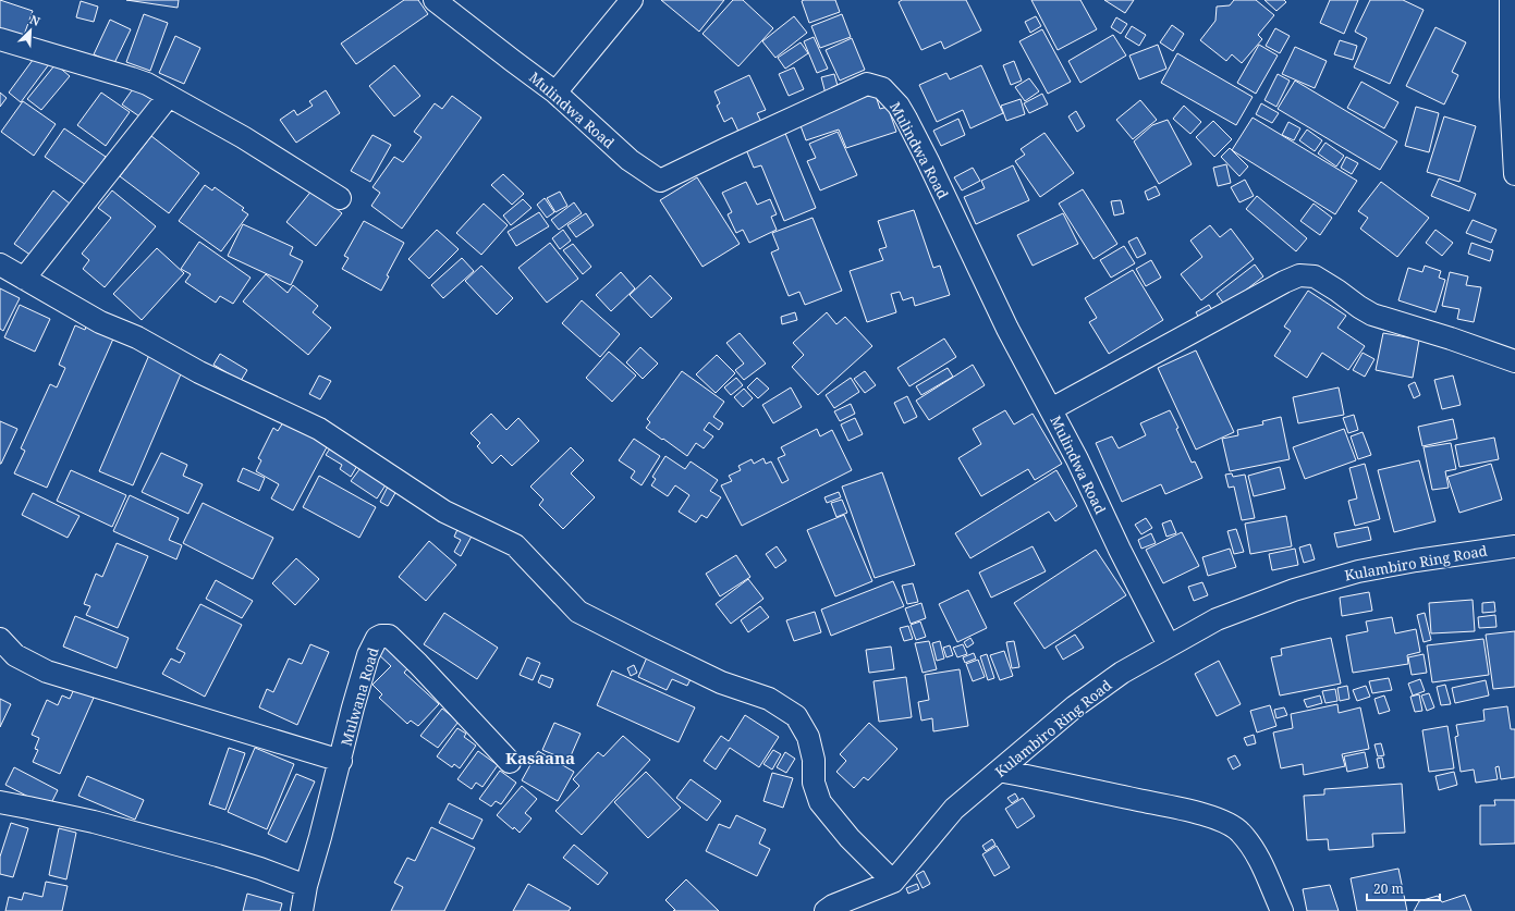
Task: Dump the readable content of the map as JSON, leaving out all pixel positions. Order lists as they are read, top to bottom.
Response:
{
  "streets": {
    "street": ["Mulindwa Road", "Kulambiro Ring Road", "Mulwana Road"]
  },
  "crossings": [
    ["Mulindwa Road", "Kulambiro Ring Road"]
  ],
  "districts": ["Kasaana"],
  "scale_bar": "20 m",
  "north": "top right"
}
